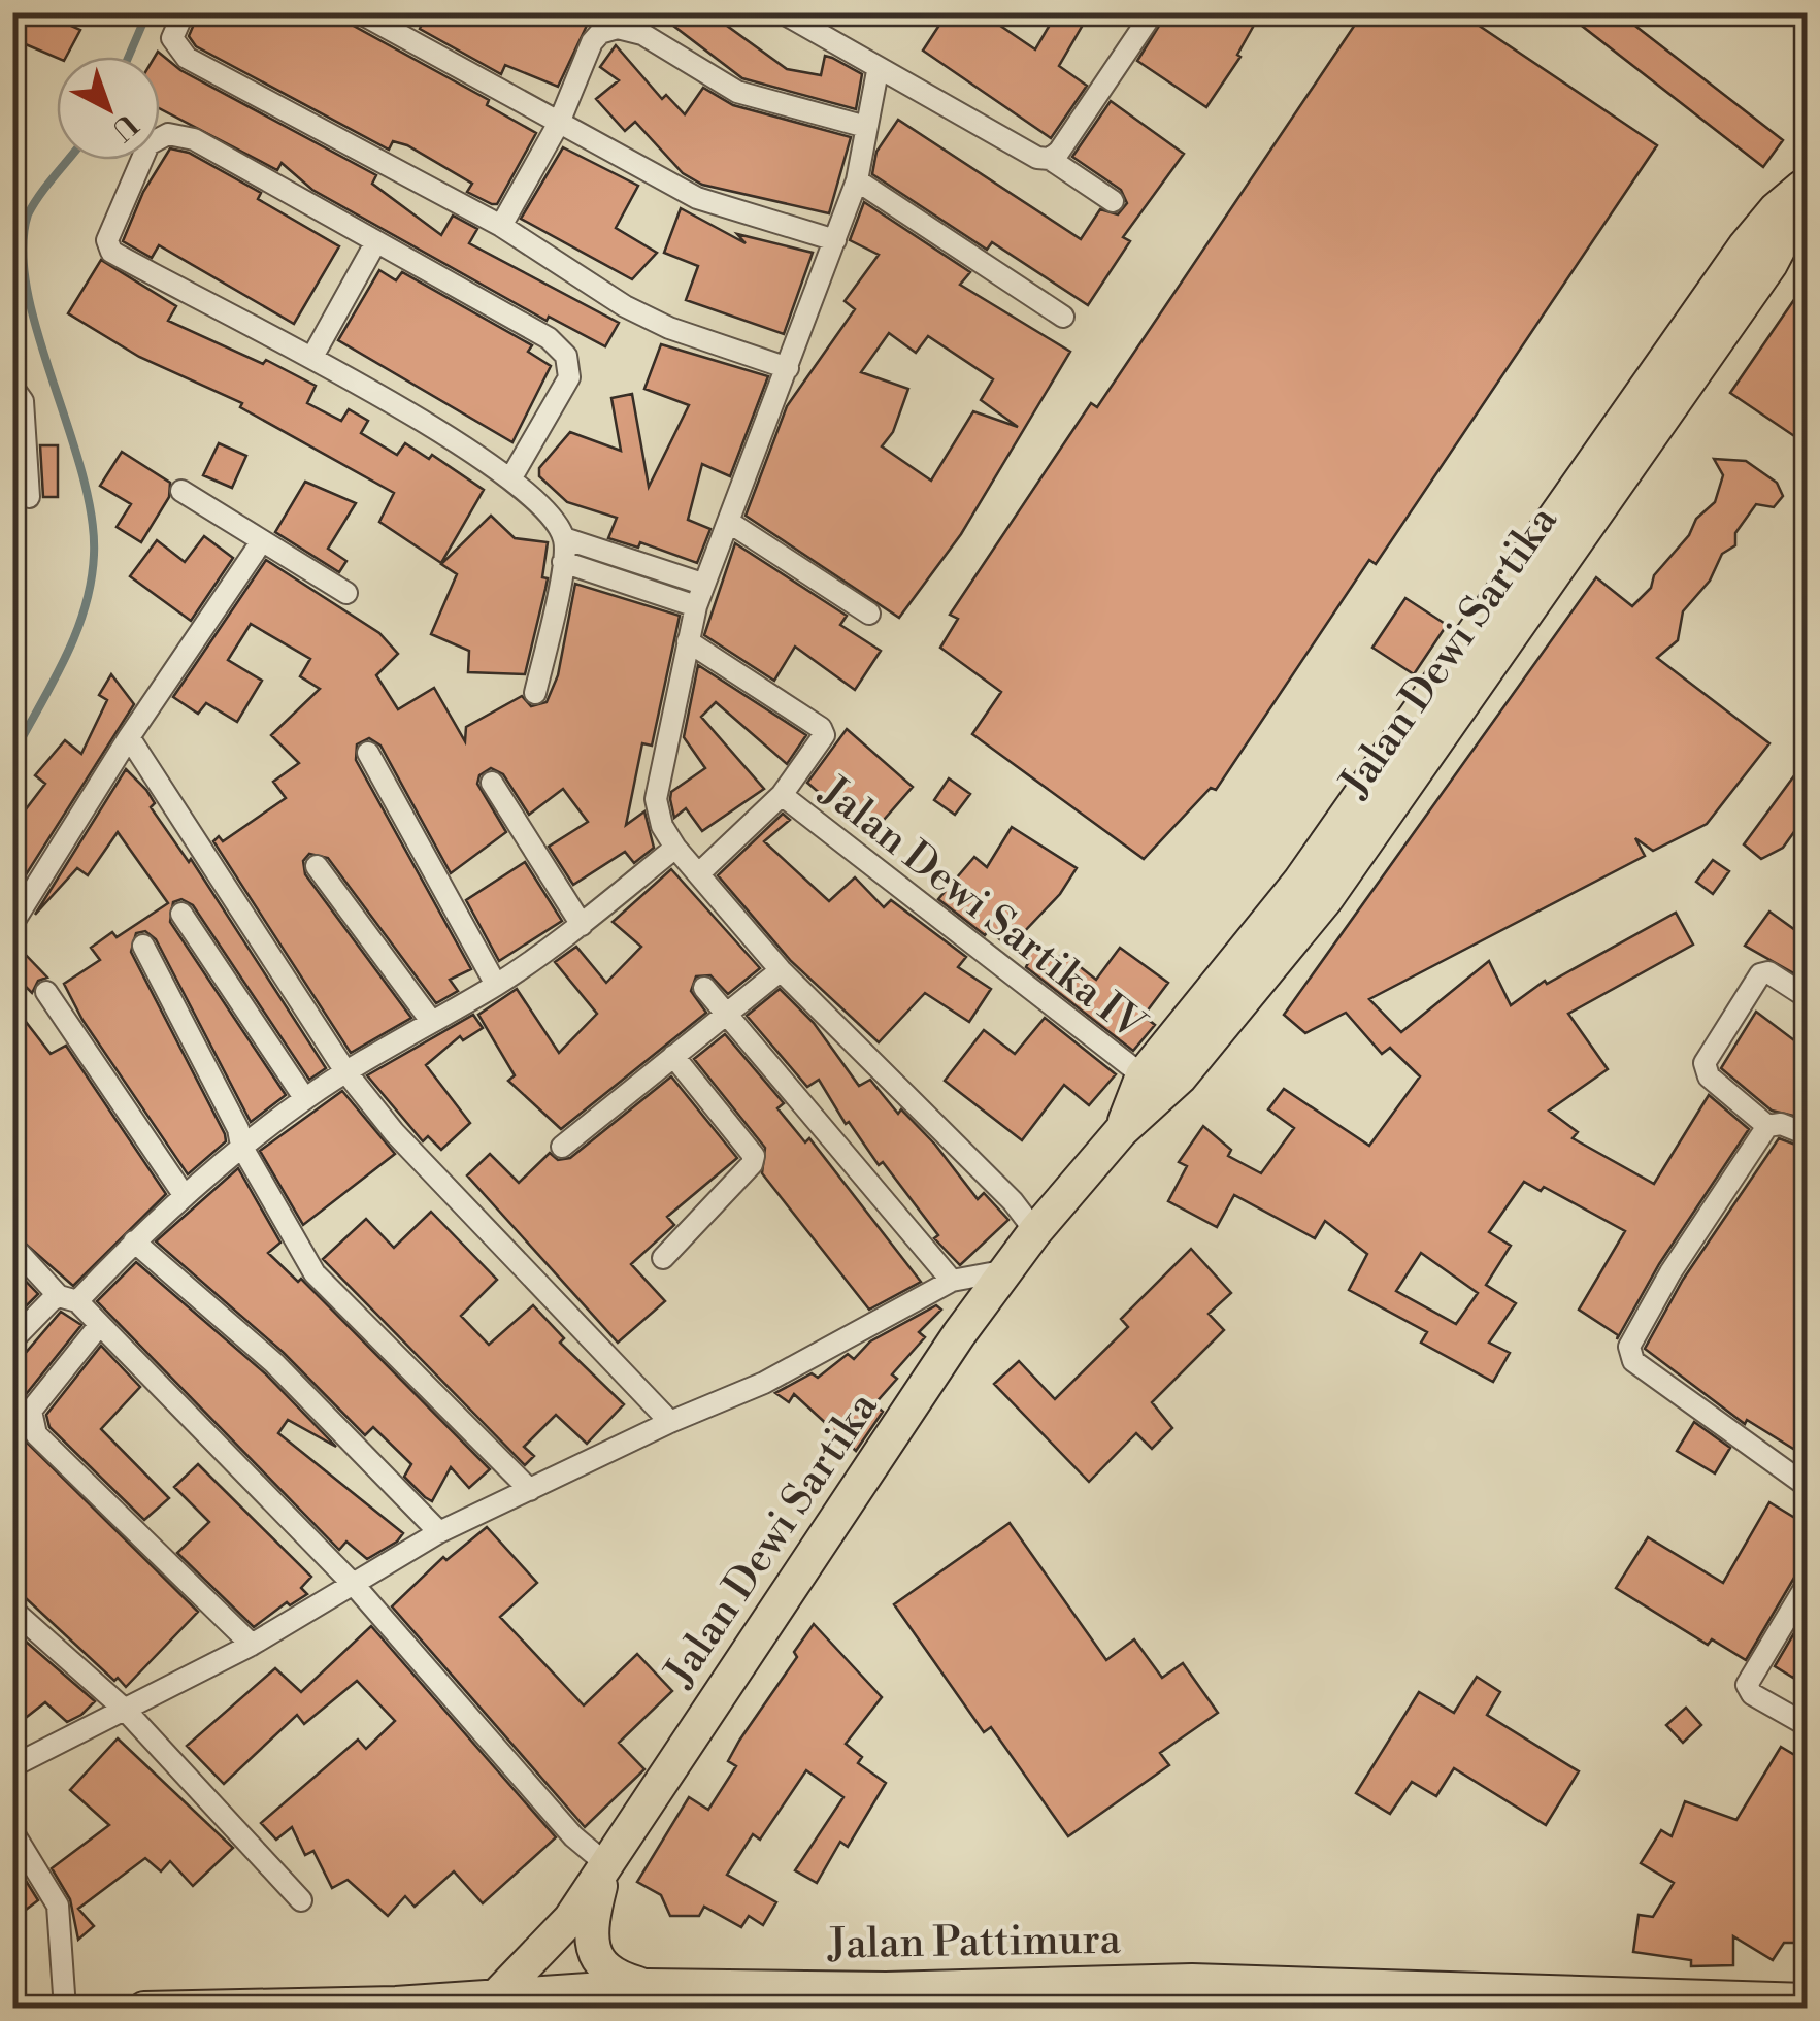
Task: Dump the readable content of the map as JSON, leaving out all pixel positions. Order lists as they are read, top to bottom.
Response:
{
  "streets": {
    "main road": ["Jalan Dewi Sartika", "Jalan Pattimura"],
    "street": ["Jalan Dewi Sartika IV"]
  },
  "crossings": [
    ["Jalan Dewi Sartika", "Jalan Dewi Sartika IV"],
    ["Jalan Dewi Sartika", "Jalan Pattimura"]
  ],
  "north": "bottom right"
}
